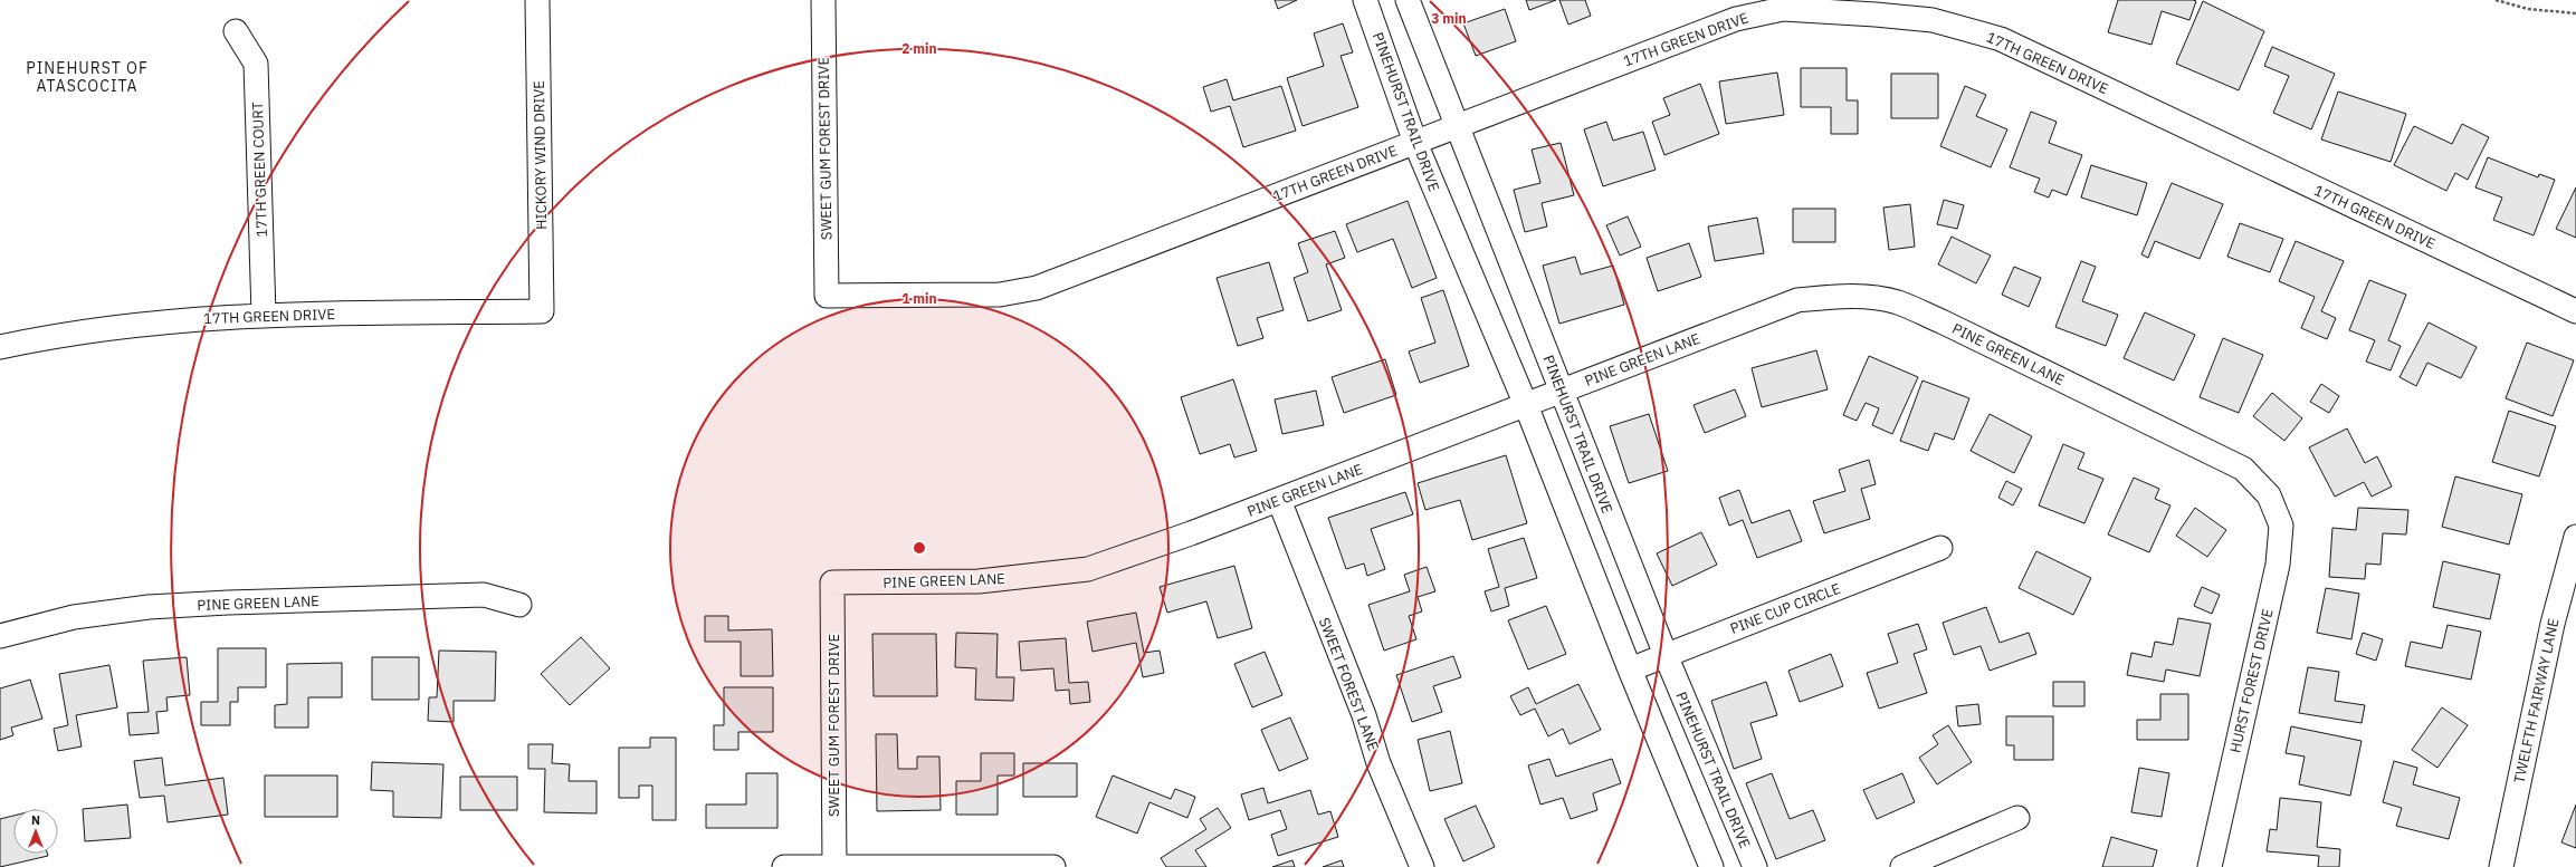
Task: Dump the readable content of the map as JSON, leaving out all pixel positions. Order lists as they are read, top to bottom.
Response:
{
  "streets": {
    "street": [
      "17TH GREEN DRIVE",
      "PINEHURST TRAIL DRIVE",
      "SWEET GUM FOREST DRIVE",
      "HICKORY WIND DRIVE",
      "17TH GREEN COURT",
      "PINE GREEN LANE",
      "PINE CUP CIRCLE",
      "HURST FOREST DRIVE",
      "SWEET FOREST LANE",
      "TWELFTH FAIRWAY LANE"
    ]
  },
  "crossings": [
    ["17TH GREEN DRIVE", "PINEHURST TRAIL DRIVE"],
    ["17TH GREEN DRIVE", "SWEET GUM FOREST DRIVE"],
    ["17TH GREEN DRIVE", "HICKORY WIND DRIVE"],
    ["17TH GREEN DRIVE", "17TH GREEN COURT"],
    ["PINEHURST TRAIL DRIVE", "PINE GREEN LANE"],
    ["PINEHURST TRAIL DRIVE", "PINE CUP CIRCLE"],
    ["SWEET GUM FOREST DRIVE", "PINE GREEN LANE"],
    ["PINE GREEN LANE", "HURST FOREST DRIVE"],
    ["PINE GREEN LANE", "SWEET FOREST LANE"]
  ],
  "districts": ["PINEHURST OF ATASCOCITA"],
  "north": "top",
  "rings": ["3 min", "2 min", "1 min"]
}
